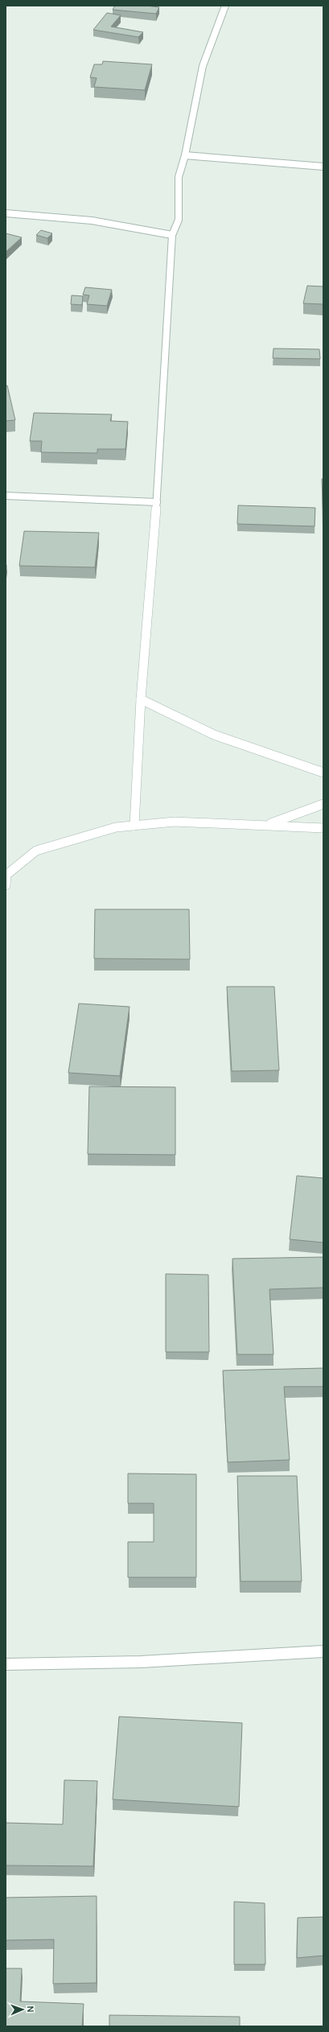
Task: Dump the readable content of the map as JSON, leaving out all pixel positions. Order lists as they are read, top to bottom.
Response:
{
  "north": "right"
}
